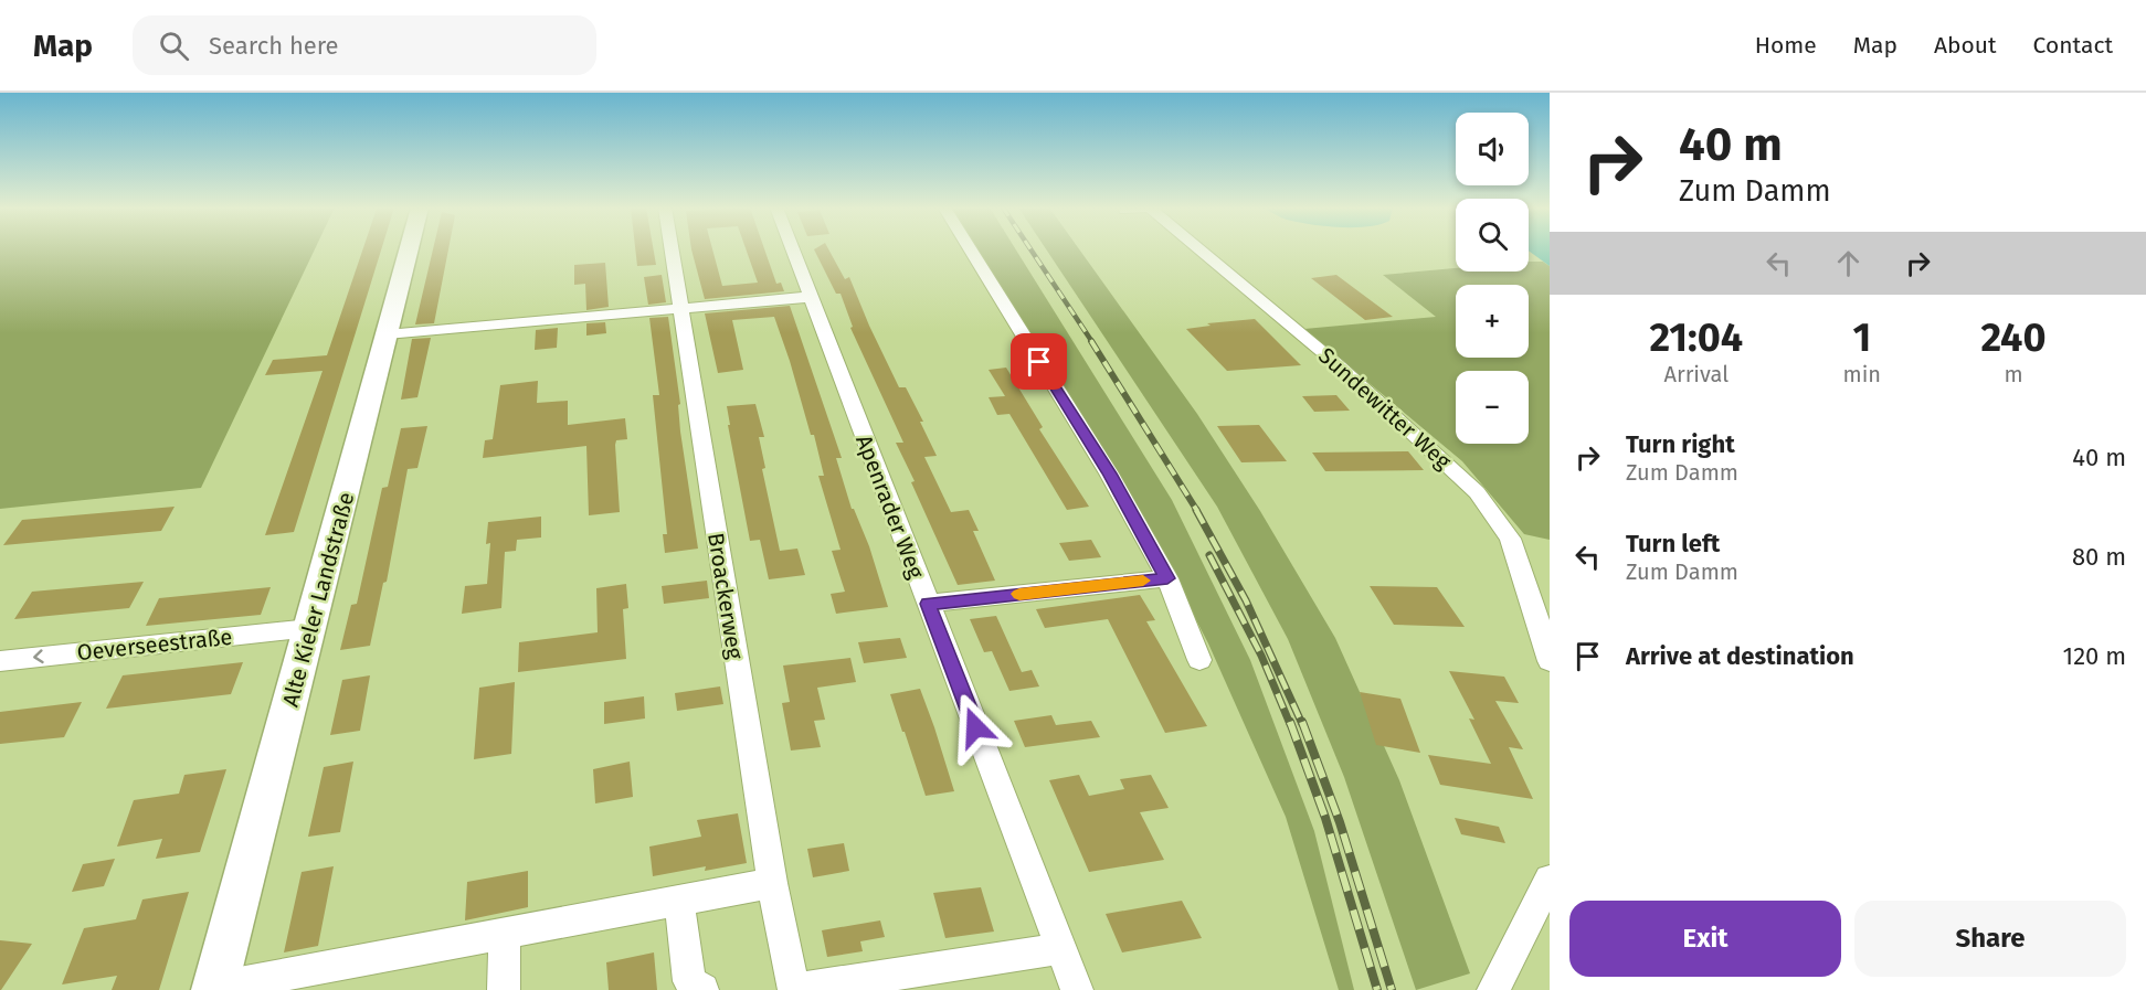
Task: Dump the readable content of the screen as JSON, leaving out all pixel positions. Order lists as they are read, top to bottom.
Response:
{
  "streets": {
    "street": [
      "Sundewitter Weg",
      "Apenrader Weg",
      "Broackerweg",
      "Alte Kieler Landstraße",
      "Oeverseestraße"
    ]
  },
  "crossings": [
    ["Apenrader Weg", "Broackerweg"],
    ["Alte Kieler Landstraße", "Oeverseestraße"]
  ],
  "one_way": ["Oeverseestraße"],
  "page": {
    "header": "Map",
    "search": "Search here",
    "nav": [
      "Home",
      "Map",
      "About",
      "Contact"
    ],
    "turn": ["40 m", "Zum Damm"],
    "map_buttons": ["+", "−"],
    "eta": [
      "21:04",
      "Arrival",
      "1",
      "min",
      "240",
      "m"
    ],
    "list": [
      {
        "name": "Turn right",
        "note": "Zum Damm",
        "value": "40 m"
      },
      {
        "name": "Turn left",
        "note": "Zum Damm",
        "value": "80 m"
      },
      {
        "name": "Arrive at destination",
        "value": "120 m"
      }
    ],
    "buttons": ["Exit", "Share"]
  }
}
